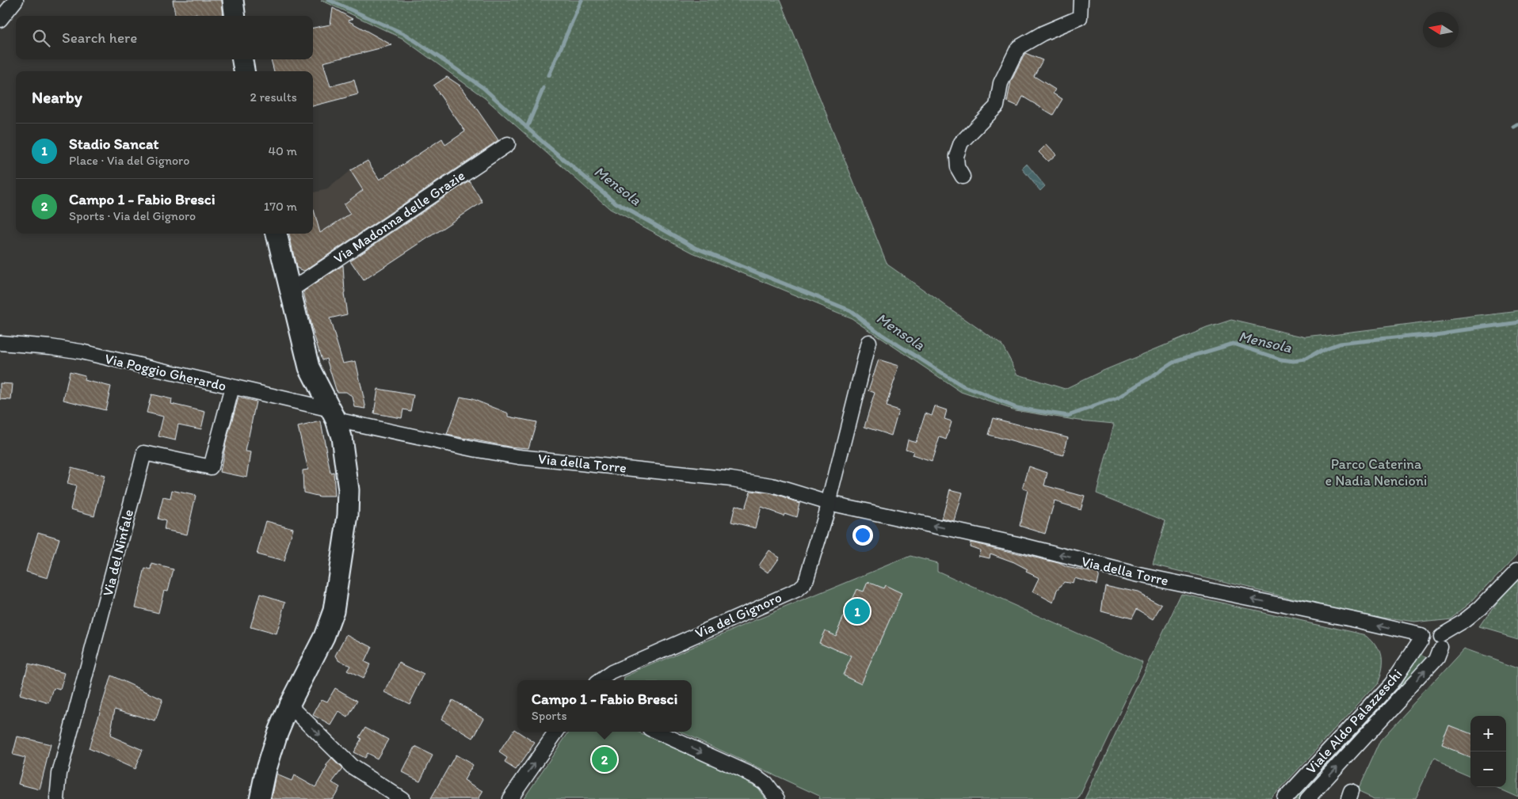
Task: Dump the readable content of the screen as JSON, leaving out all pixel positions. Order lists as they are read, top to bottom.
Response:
{
  "streets": {
    "street": [
      "Via Madonna delle Grazie",
      "Via Poggio Gherardo",
      "Via della Torre",
      "Via del Ninfale",
      "Via del Gignoro",
      "Viale Aldo Palazzeschi"
    ]
  },
  "crossings": [
    ["Via Poggio Gherardo", "Via della Torre"],
    ["Via Poggio Gherardo", "Via del Ninfale"],
    ["Via della Torre", "Via del Gignoro"],
    ["Via della Torre", "Viale Aldo Palazzeschi"]
  ],
  "one_way": ["Via della Torre"],
  "water": ["Mensola"],
  "parks": ["Parco Caterina e Nadia Nencioni"],
  "north": "left",
  "page": {
    "search": "Search here",
    "heading": ["Nearby", "2 results"],
    "list": [
      {
        "mark": "1",
        "name": "Stadio Sancat",
        "note": "Place · Via del Gignoro",
        "value": "40 m"
      },
      {
        "mark": "2",
        "name": "Campo 1 - Fabio Bresci",
        "note": "Sports · Via del Gignoro",
        "value": "170 m"
      }
    ],
    "pins": ["1", "2"],
    "popup": ["Campo 1 - Fabio Bresci", "Sports"],
    "map_buttons": ["+", "−"]
  }
}
